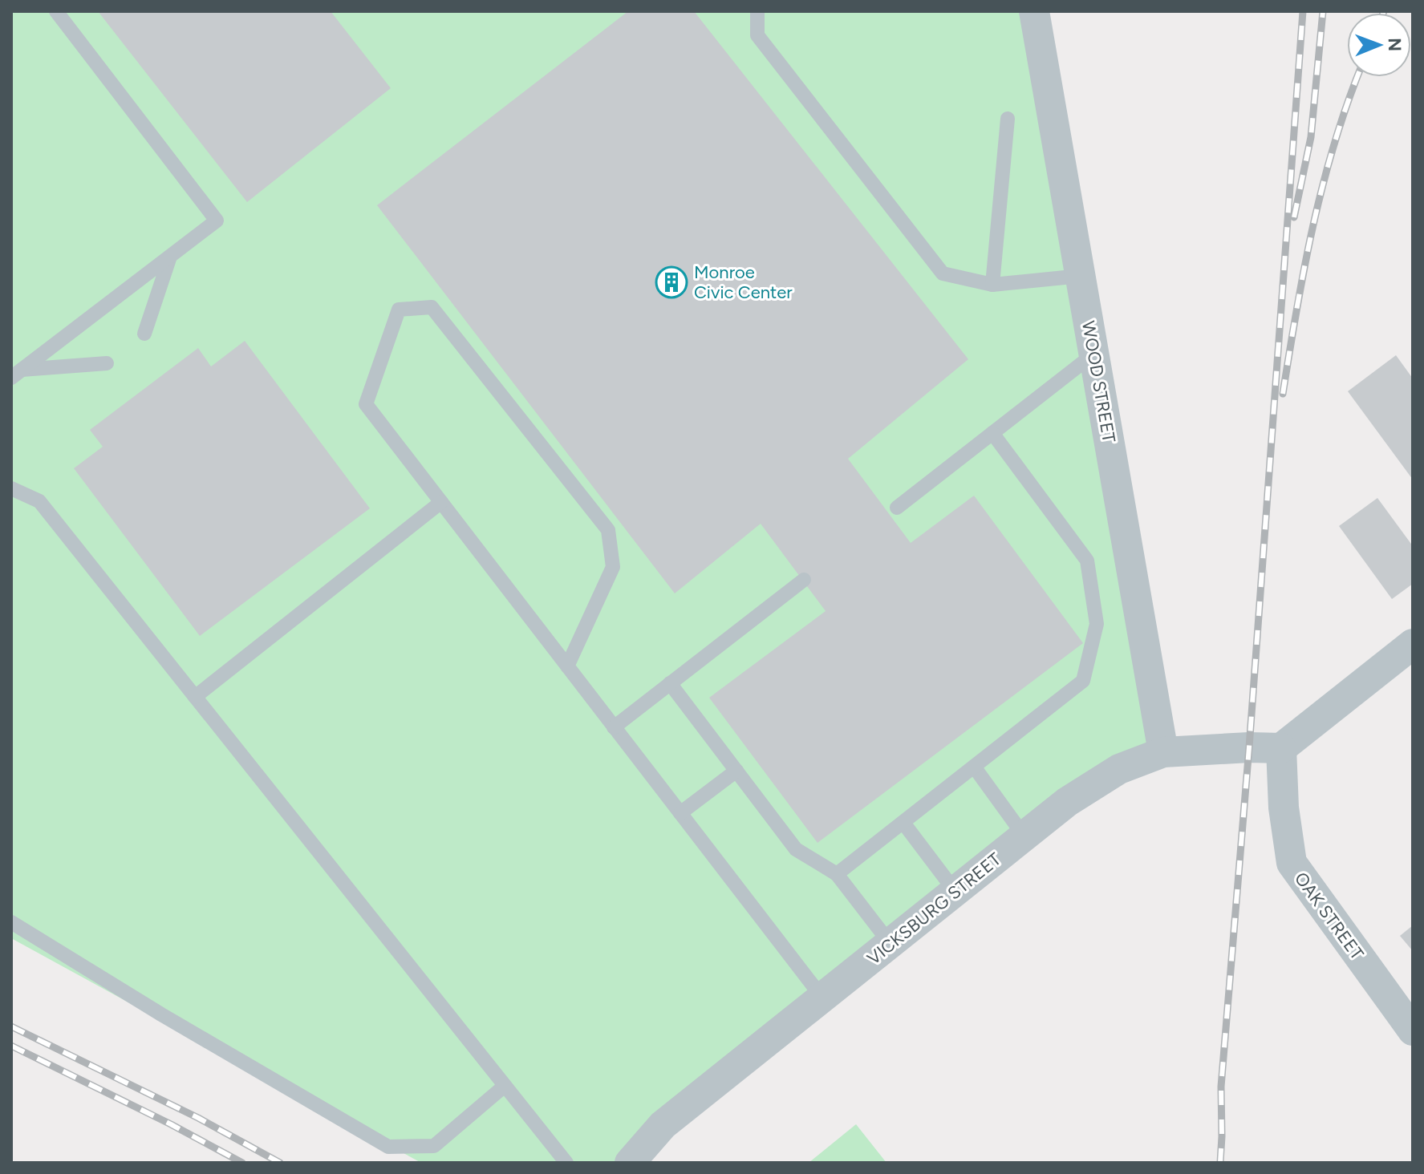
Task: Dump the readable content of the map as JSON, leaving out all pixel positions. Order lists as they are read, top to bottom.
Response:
{
  "streets": {
    "street": ["WOOD STREET", "VICKSBURG STREET", "OAK STREET"]
  },
  "crossings": [
    ["WOOD STREET", "VICKSBURG STREET"],
    ["VICKSBURG STREET", "OAK STREET"]
  ],
  "places": {
    "building": ["Monroe Civic Center"]
  },
  "north": "right"
}
